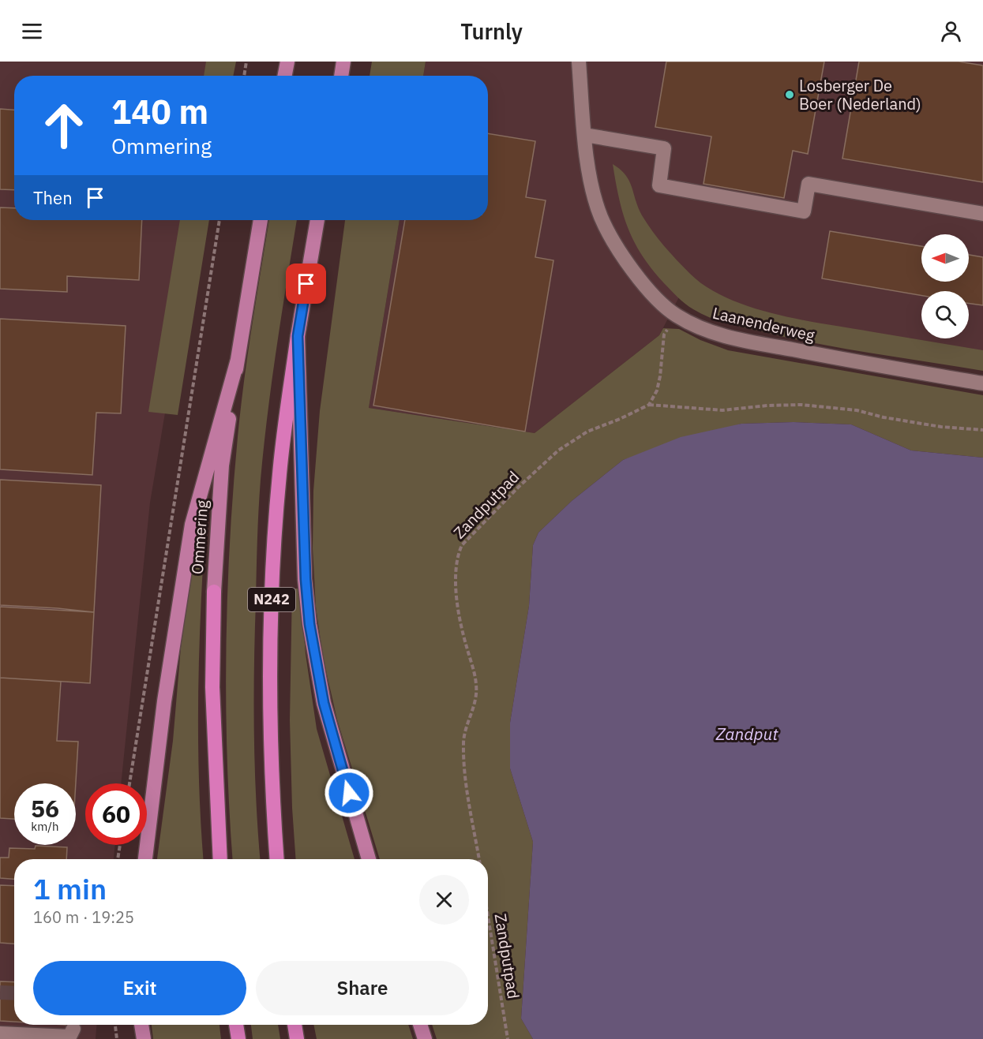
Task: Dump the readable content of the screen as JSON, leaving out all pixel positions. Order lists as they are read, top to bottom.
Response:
{
  "streets": {
    "highway": ["Ommering", "N242"],
    "street": ["Laanenderweg"],
    "path": ["Zandputpad"]
  },
  "water": ["Zandput"],
  "places": ["Losberger De Boer (Nederland)"],
  "north": "left",
  "page": {
    "header": "Turnly",
    "turn": ["140 m", "Ommering"],
    "then": "Then",
    "speed": "56 km/h",
    "limit": "60",
    "heading": ["1 min", "160 m · 19:25"],
    "buttons": ["Exit", "Share"]
  }
}
